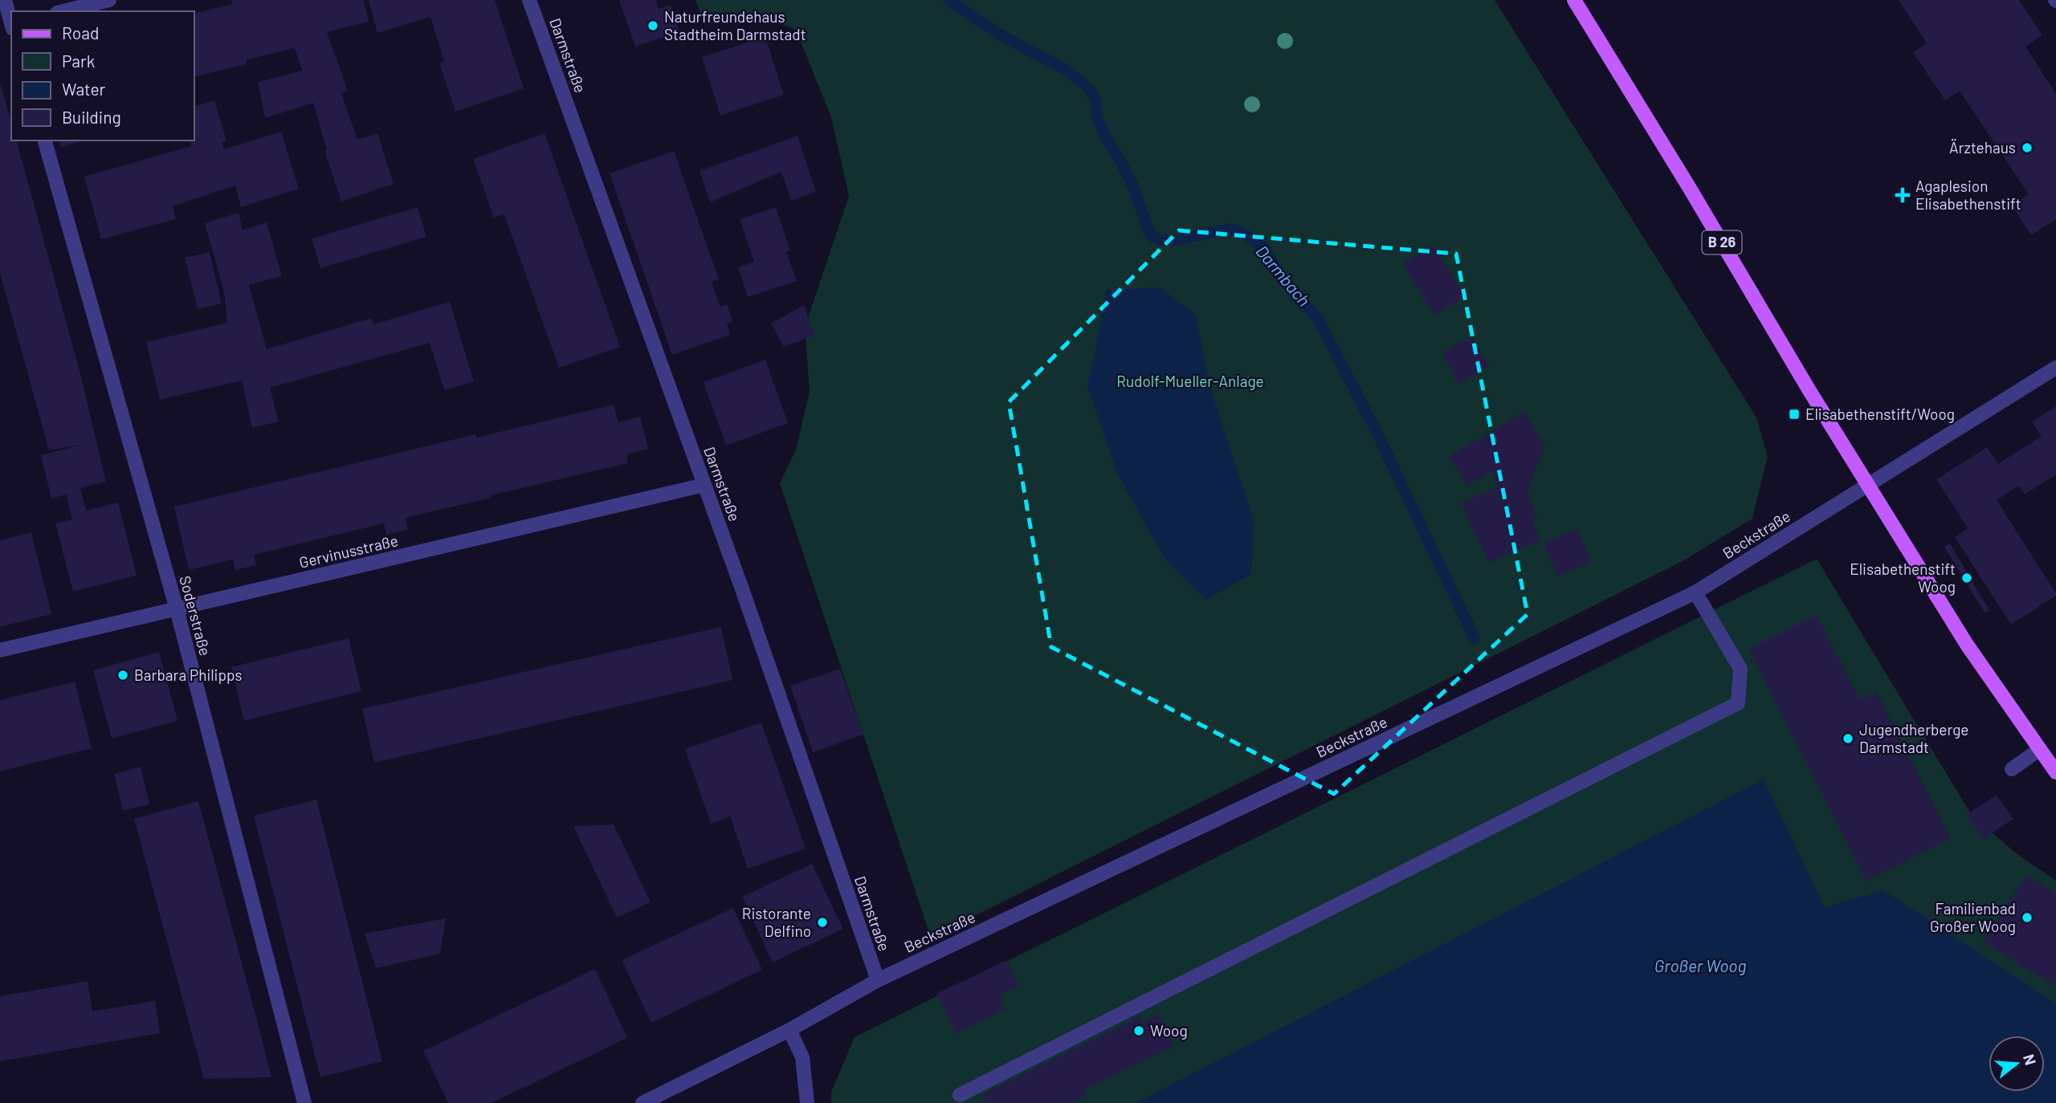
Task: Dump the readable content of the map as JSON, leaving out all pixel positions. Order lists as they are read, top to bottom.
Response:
{
  "streets": {
    "main road": ["B 26"],
    "street": [
      "Darmstraße",
      "Beckstraße",
      "Gervinusstraße",
      "Soderstraße"
    ]
  },
  "crossings": [
    ["Darmstraße", "Beckstraße"],
    ["Darmstraße", "Gervinusstraße"],
    ["B 26", "Beckstraße"],
    ["Gervinusstraße", "Soderstraße"]
  ],
  "water": ["Darmbach", "Großer Woog"],
  "parks": ["Rudolf-Mueller-Anlage"],
  "places": {
    "other": [
      "Naturfreundehaus Stadtheim Darmstadt",
      "Ärztehaus",
      "Elisabethenstift Woog",
      "Barbara Philipps",
      "Jugendherberge Darmstadt",
      "Familienbad Großer Woog",
      "Ristorante Delfino",
      "Woog"
    ],
    "health": ["Agaplesion Elisabethenstift"],
    "transit": ["Elisabethenstift/Woog"]
  },
  "legend": [
    "Road",
    "Park",
    "Water",
    "Building"
  ],
  "north": "right"
}
